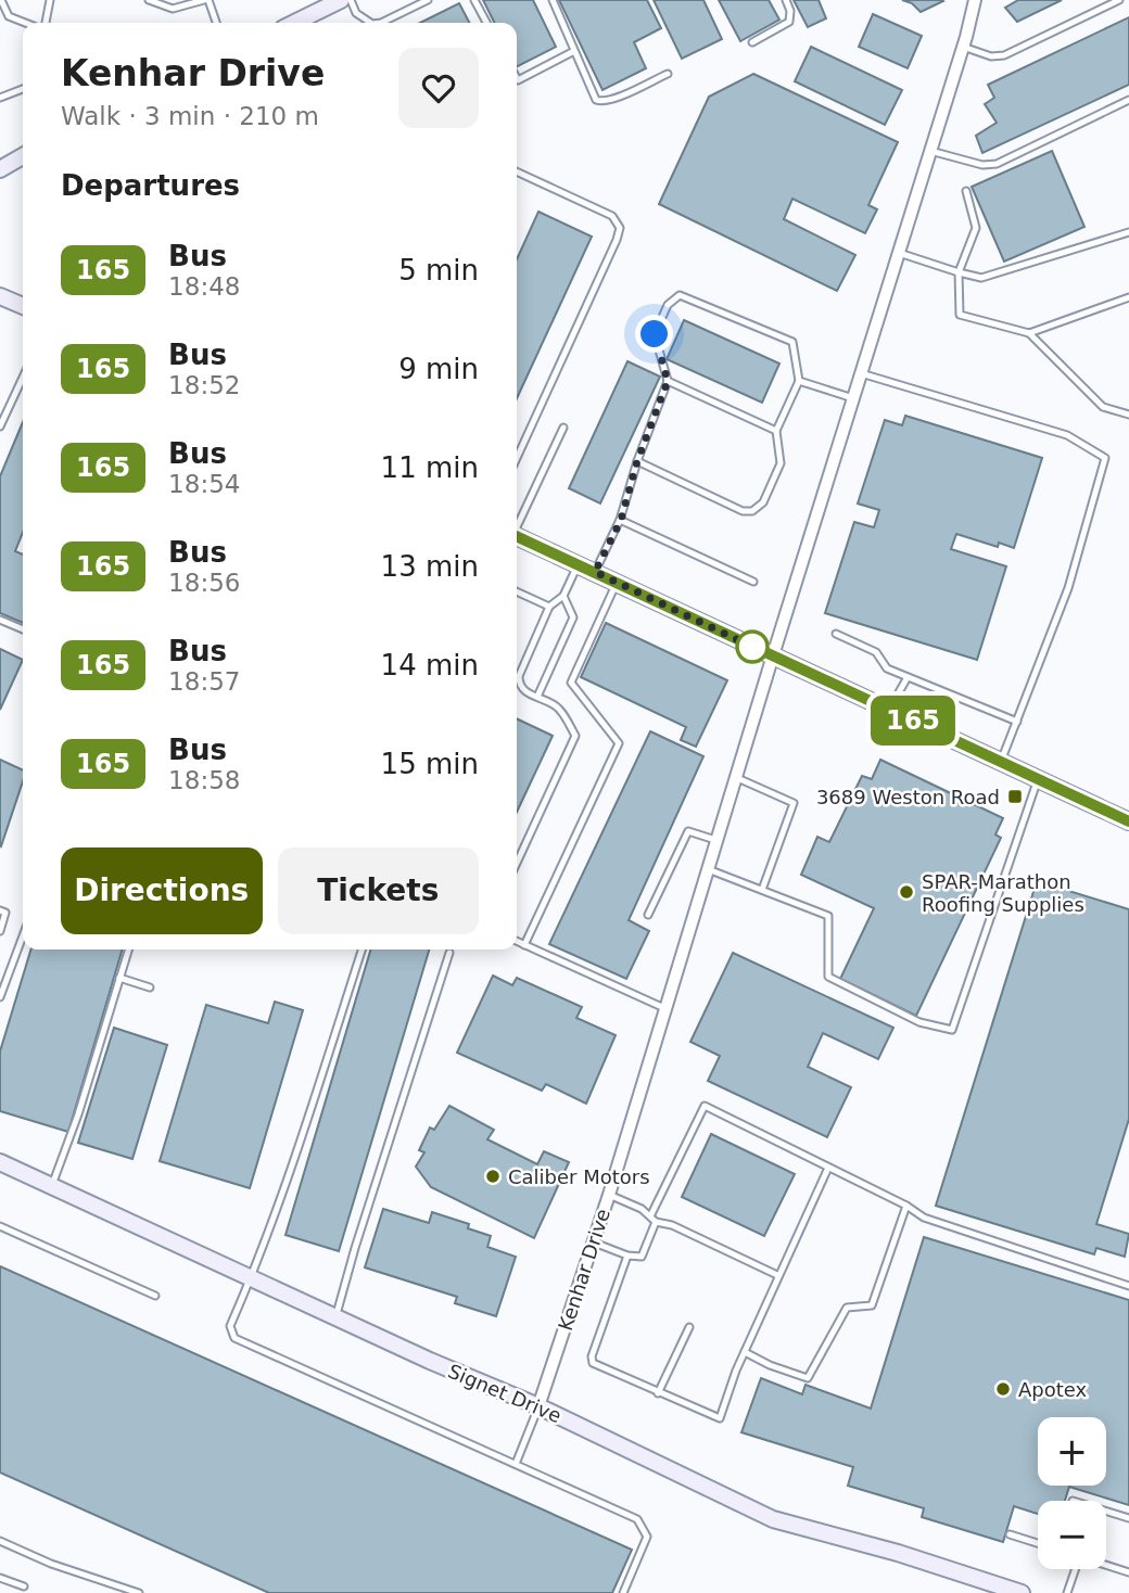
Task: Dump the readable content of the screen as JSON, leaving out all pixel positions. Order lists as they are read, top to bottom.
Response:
{
  "streets": {
    "street": ["Kenhar Drive", "Signet Drive"]
  },
  "crossings": [
    ["Kenhar Drive", "Signet Drive"]
  ],
  "places": {
    "transit": ["3689 Weston Road"],
    "other": ["SPAR-Marathon Roofing Supplies", "Caliber Motors", "Apotex"]
  },
  "lines": ["bus line 165"],
  "page": {
    "on_map": "165",
    "heading": [
      ["Kenhar Drive", "Walk · 3 min · 210 m"],
      "Departures"
    ],
    "list": [
      {
        "mark": "165",
        "name": "Bus",
        "note": "18:48",
        "value": "5 min"
      },
      {
        "mark": "165",
        "name": "Bus",
        "note": "18:52",
        "value": "9 min"
      },
      {
        "mark": "165",
        "name": "Bus",
        "note": "18:54",
        "value": "11 min"
      },
      {
        "mark": "165",
        "name": "Bus",
        "note": "18:56",
        "value": "13 min"
      },
      {
        "mark": "165",
        "name": "Bus",
        "note": "18:57",
        "value": "14 min"
      },
      {
        "mark": "165",
        "name": "Bus",
        "note": "18:58",
        "value": "15 min"
      }
    ],
    "buttons": ["Directions", "Tickets"],
    "map_buttons": ["+", "−"]
  }
}
